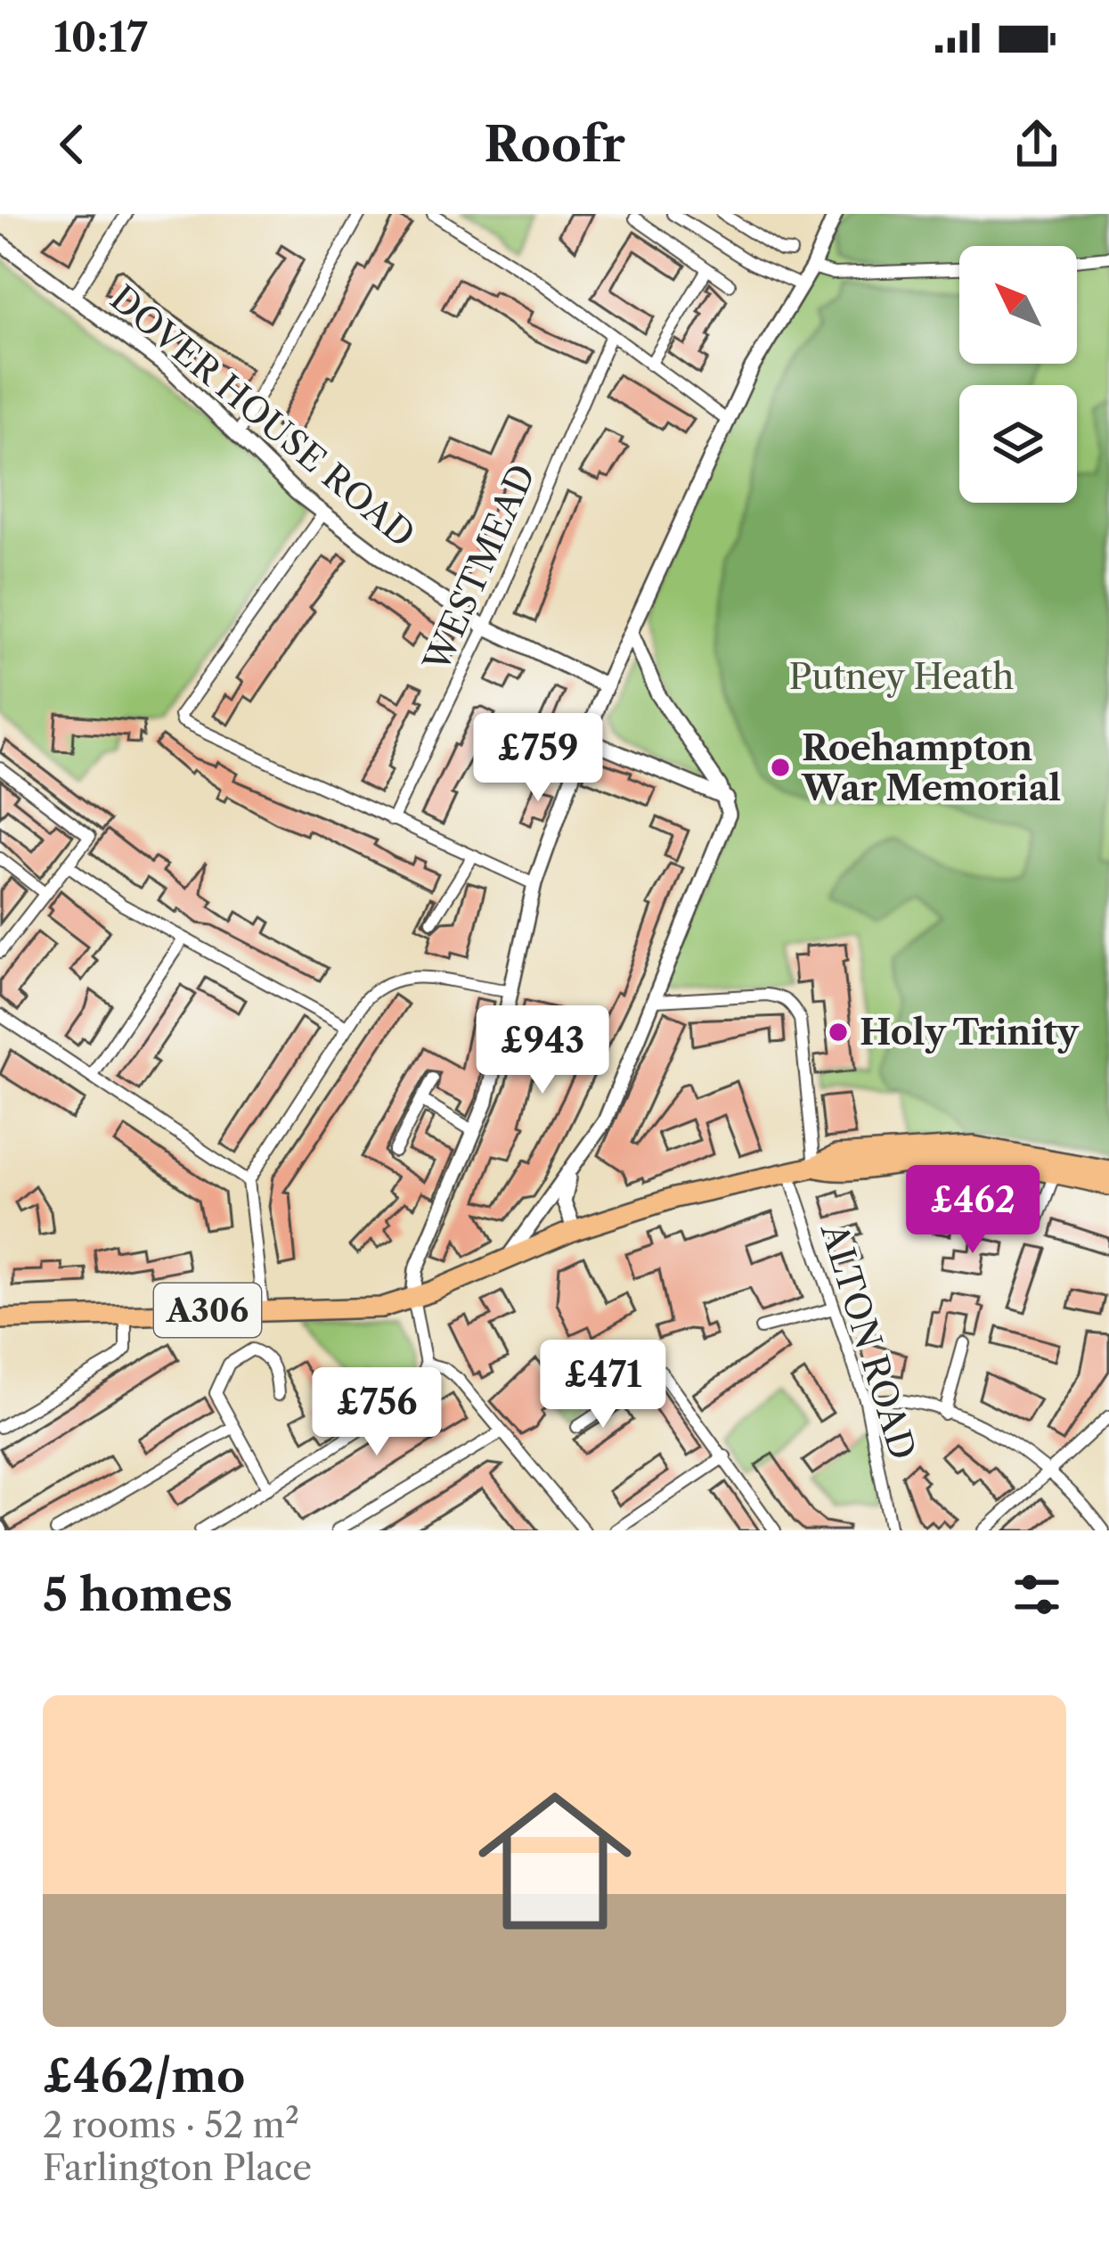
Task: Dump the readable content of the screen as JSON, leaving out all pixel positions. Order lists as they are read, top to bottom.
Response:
{
  "streets": {
    "highway": ["A306"],
    "street": ["DOVER HOUSE ROAD", "WESTMEAD", "ALTON ROAD"]
  },
  "crossings": [
    ["DOVER HOUSE ROAD", "WESTMEAD"],
    ["A306", "ALTON ROAD"]
  ],
  "parks": ["Putney Heath"],
  "places": ["Roehampton War Memorial", "Holy Trinity"],
  "north": "top left",
  "page": {
    "status": "10:17",
    "header": "Roofr",
    "price": [
      "£759",
      "£943",
      "£462",
      "£471",
      "£756"
    ],
    "heading": "5 homes",
    "list": [
      {
        "name": "£462/mo",
        "note": "2 rooms · 52 m² · Farlington Place"
      }
    ]
  }
}
